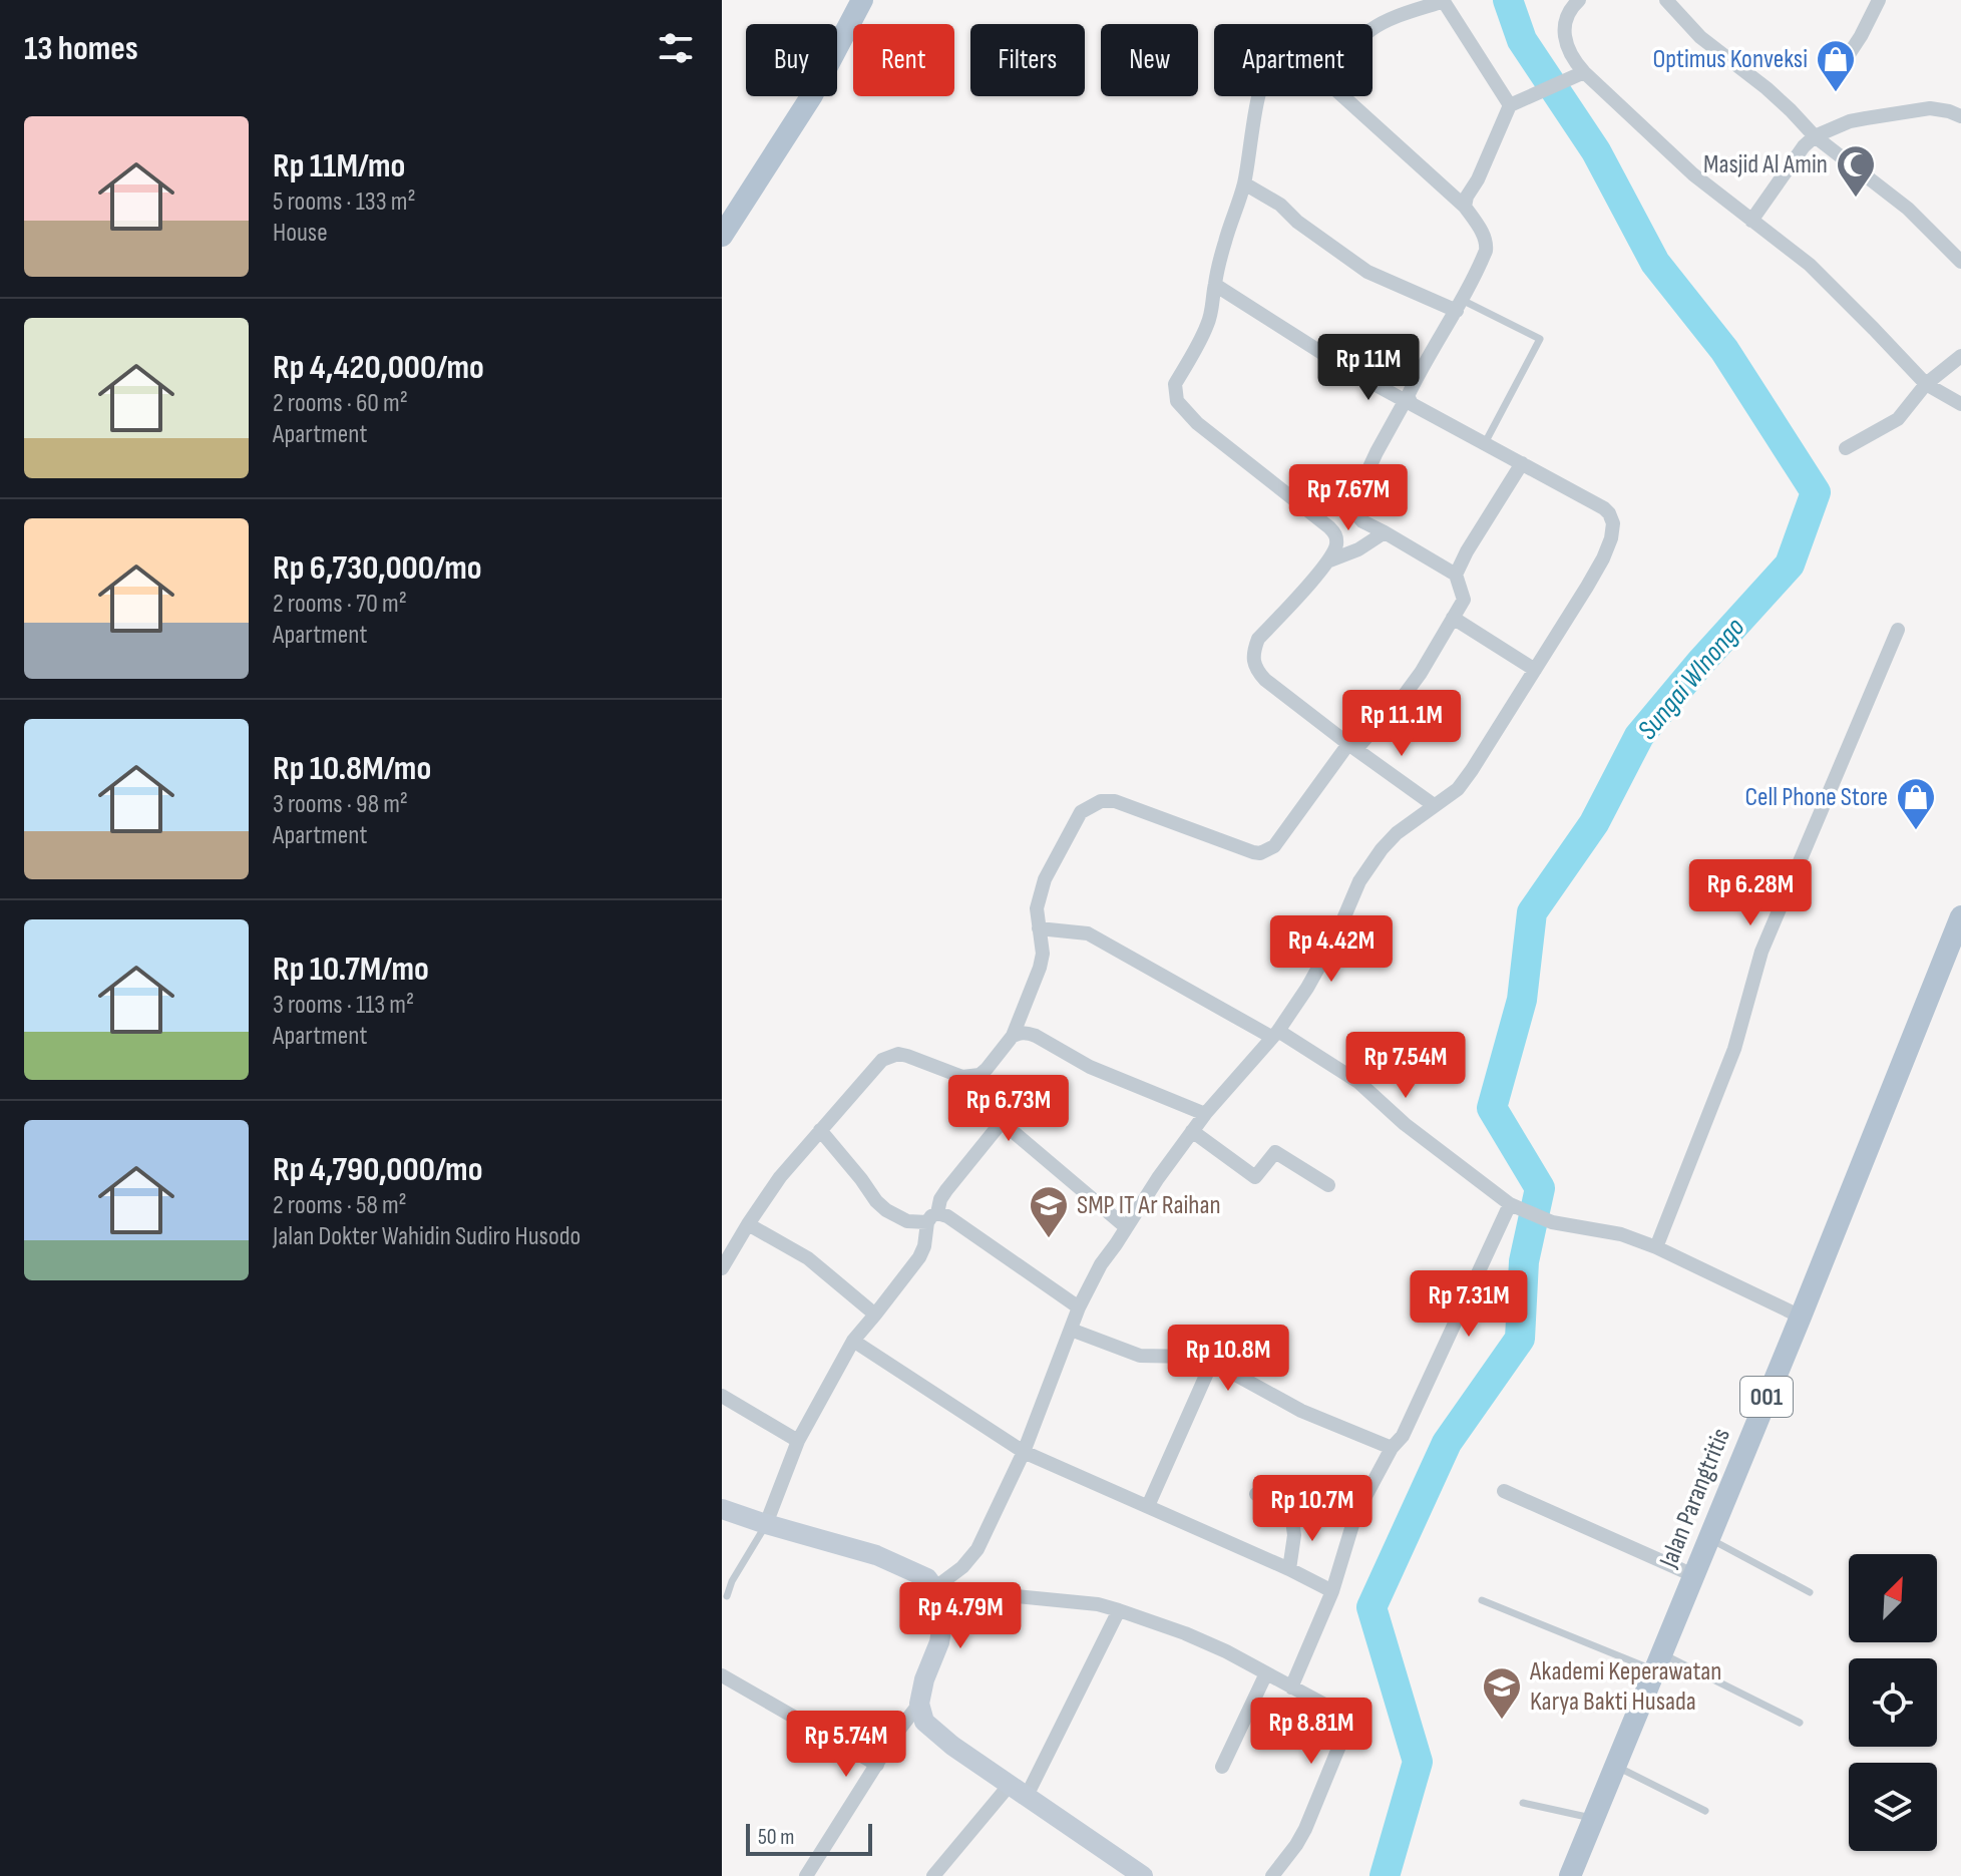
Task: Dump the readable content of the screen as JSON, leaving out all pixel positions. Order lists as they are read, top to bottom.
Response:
{
  "streets": {
    "main road": ["001", "Jalan Parangtritis"]
  },
  "water": ["Sungai WInongo"],
  "places": {
    "shop": ["Optimus Konveksi", "Cell Phone Store"],
    "mosque": ["Masjid Al Amin"],
    "school or university": ["SMP IT Ar Raihan", "Akademi Keperawatan Karya Bakti Husada"]
  },
  "scale_bar": "50 m",
  "north": "top right",
  "page": {
    "heading": "13 homes",
    "chip": [
      "Buy",
      "Rent",
      "Filters",
      "New",
      "Apartment"
    ],
    "list": [
      {
        "name": "Rp 11M/mo",
        "note": "5 rooms · 133 m² · House"
      },
      {
        "name": "Rp 4,420,000/mo",
        "note": "2 rooms · 60 m² · Apartment"
      },
      {
        "name": "Rp 6,730,000/mo",
        "note": "2 rooms · 70 m² · Apartment"
      },
      {
        "name": "Rp 10.8M/mo",
        "note": "3 rooms · 98 m² · Apartment"
      },
      {
        "name": "Rp 10.7M/mo",
        "note": "3 rooms · 113 m² · Apartment"
      },
      {
        "name": "Rp 4,790,000/mo",
        "note": "2 rooms · 58 m² · Jalan Dokter Wahidin Sudiro Husodo"
      }
    ],
    "price": [
      "Rp 11M",
      "Rp 7.67M",
      "Rp 11.1M",
      "Rp 6.28M",
      "Rp 4.42M",
      "Rp 7.54M",
      "Rp 6.73M",
      "Rp 7.31M",
      "Rp 10.8M",
      "Rp 10.7M",
      "Rp 4.79M",
      "Rp 8.81M",
      "Rp 5.74M"
    ],
    "scale": "50 m"
  }
}
